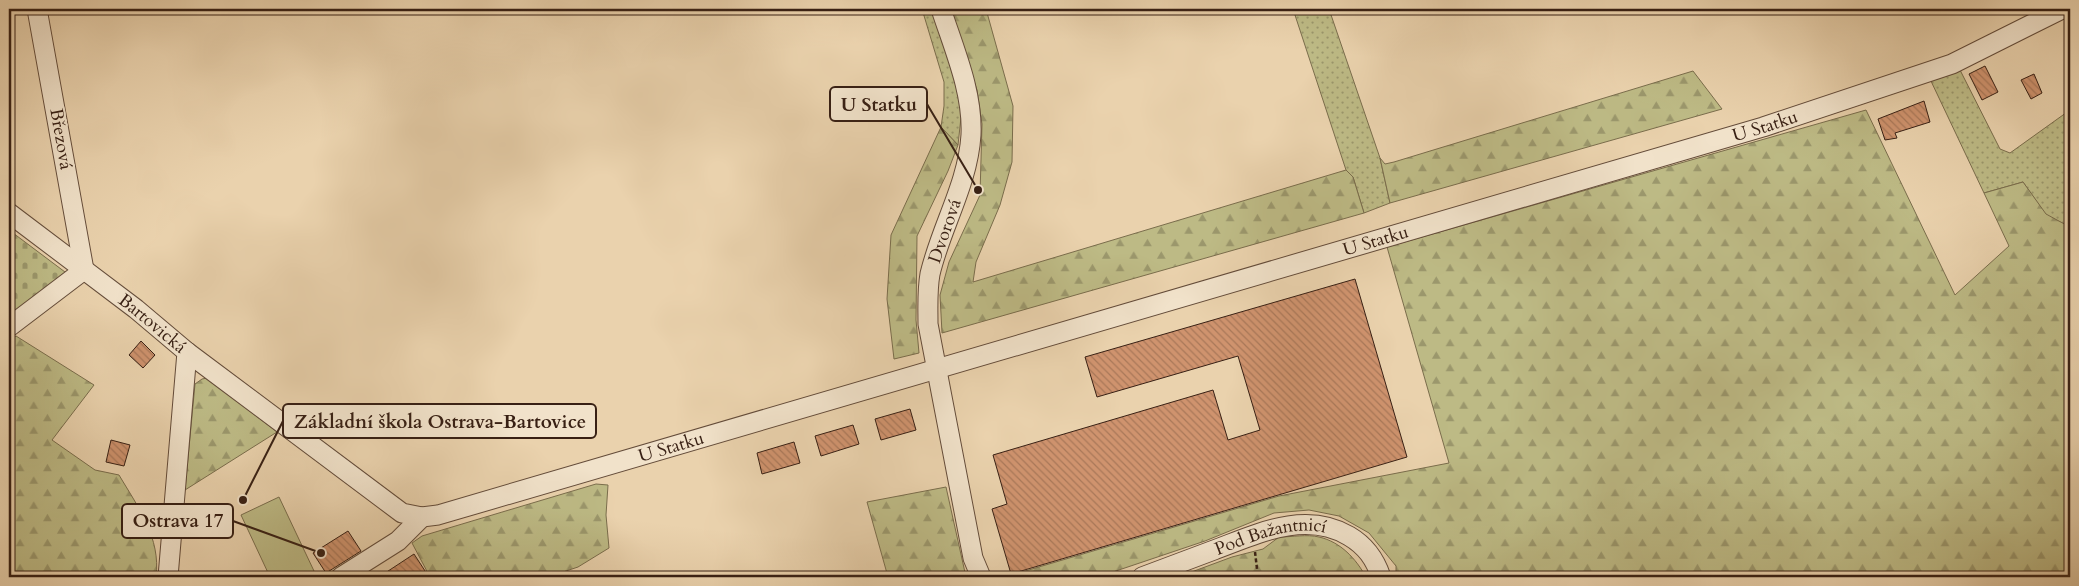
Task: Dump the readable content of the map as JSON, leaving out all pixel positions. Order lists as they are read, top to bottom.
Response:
{
  "streets": {
    "street": [
      "U Statku",
      "Březová",
      "Dvorová",
      "Bartovická",
      "Pod Bažantnicí"
    ]
  },
  "crossings": [
    ["U Statku", "Dvorová"],
    ["U Statku", "Bartovická"],
    ["Březová", "Bartovická"]
  ],
  "places": ["U Statku", "Základní škola Ostrava-Bartovice", "Ostrava 17"]
}
